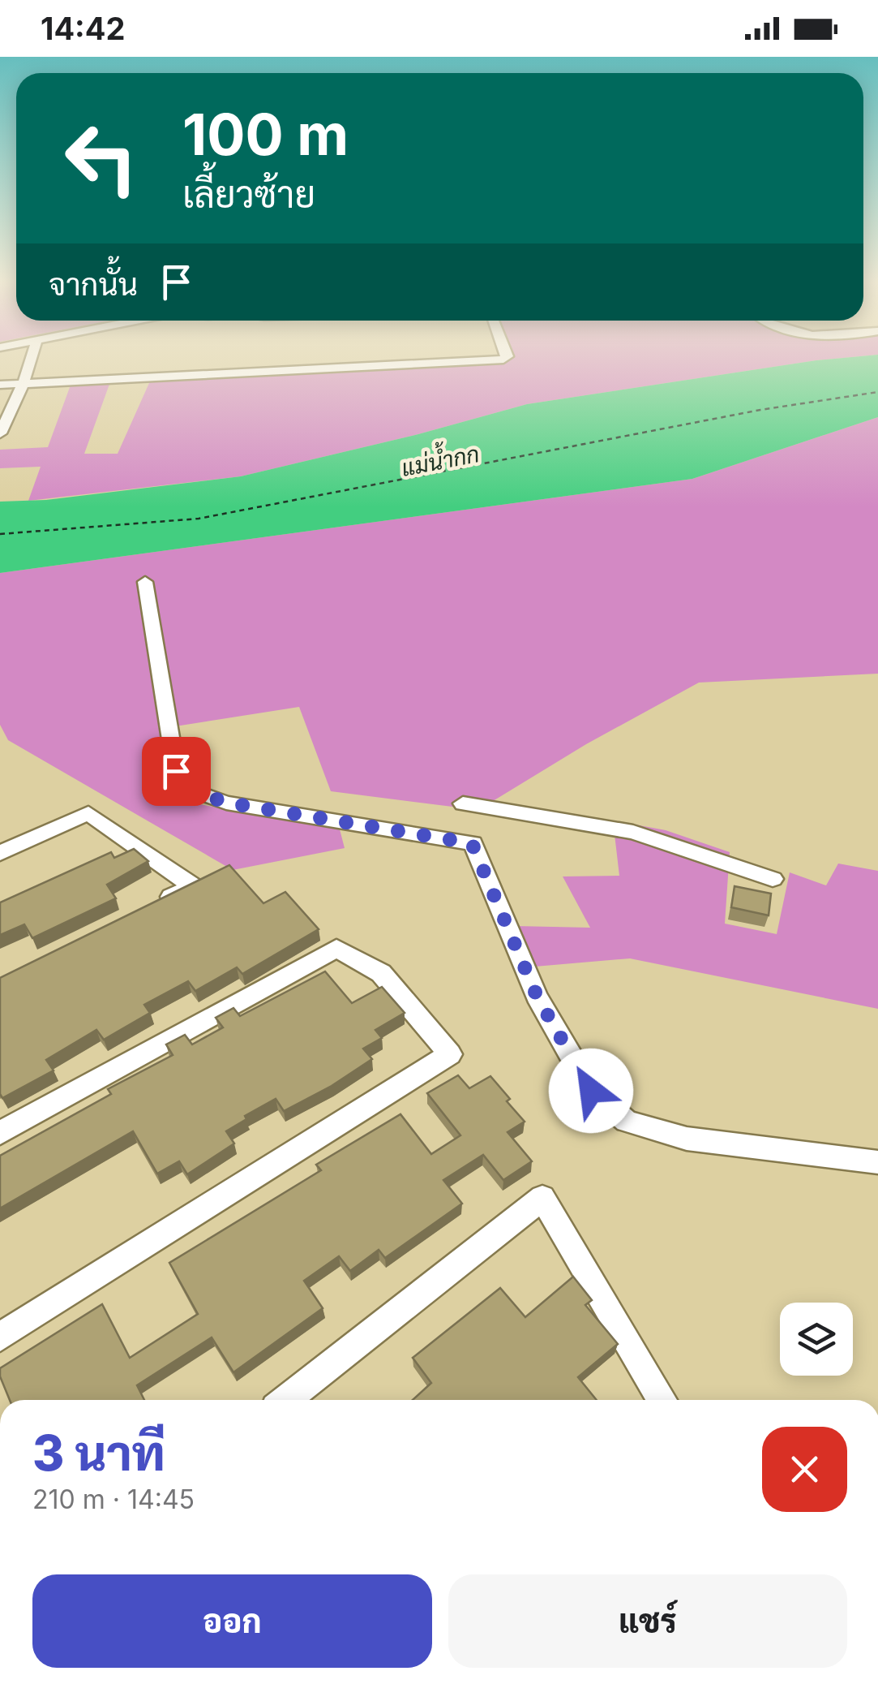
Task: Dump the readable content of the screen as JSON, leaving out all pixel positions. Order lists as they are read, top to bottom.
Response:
{
  "water": ["แม่น้ำกก"],
  "page": {
    "status": "14:42",
    "turn": ["100 m", "เลี้ยวซ้าย"],
    "then": "จากนั้น",
    "heading": ["3 นาที", "210 m · 14:45"],
    "buttons": ["ออก", "แชร์"]
  }
}
